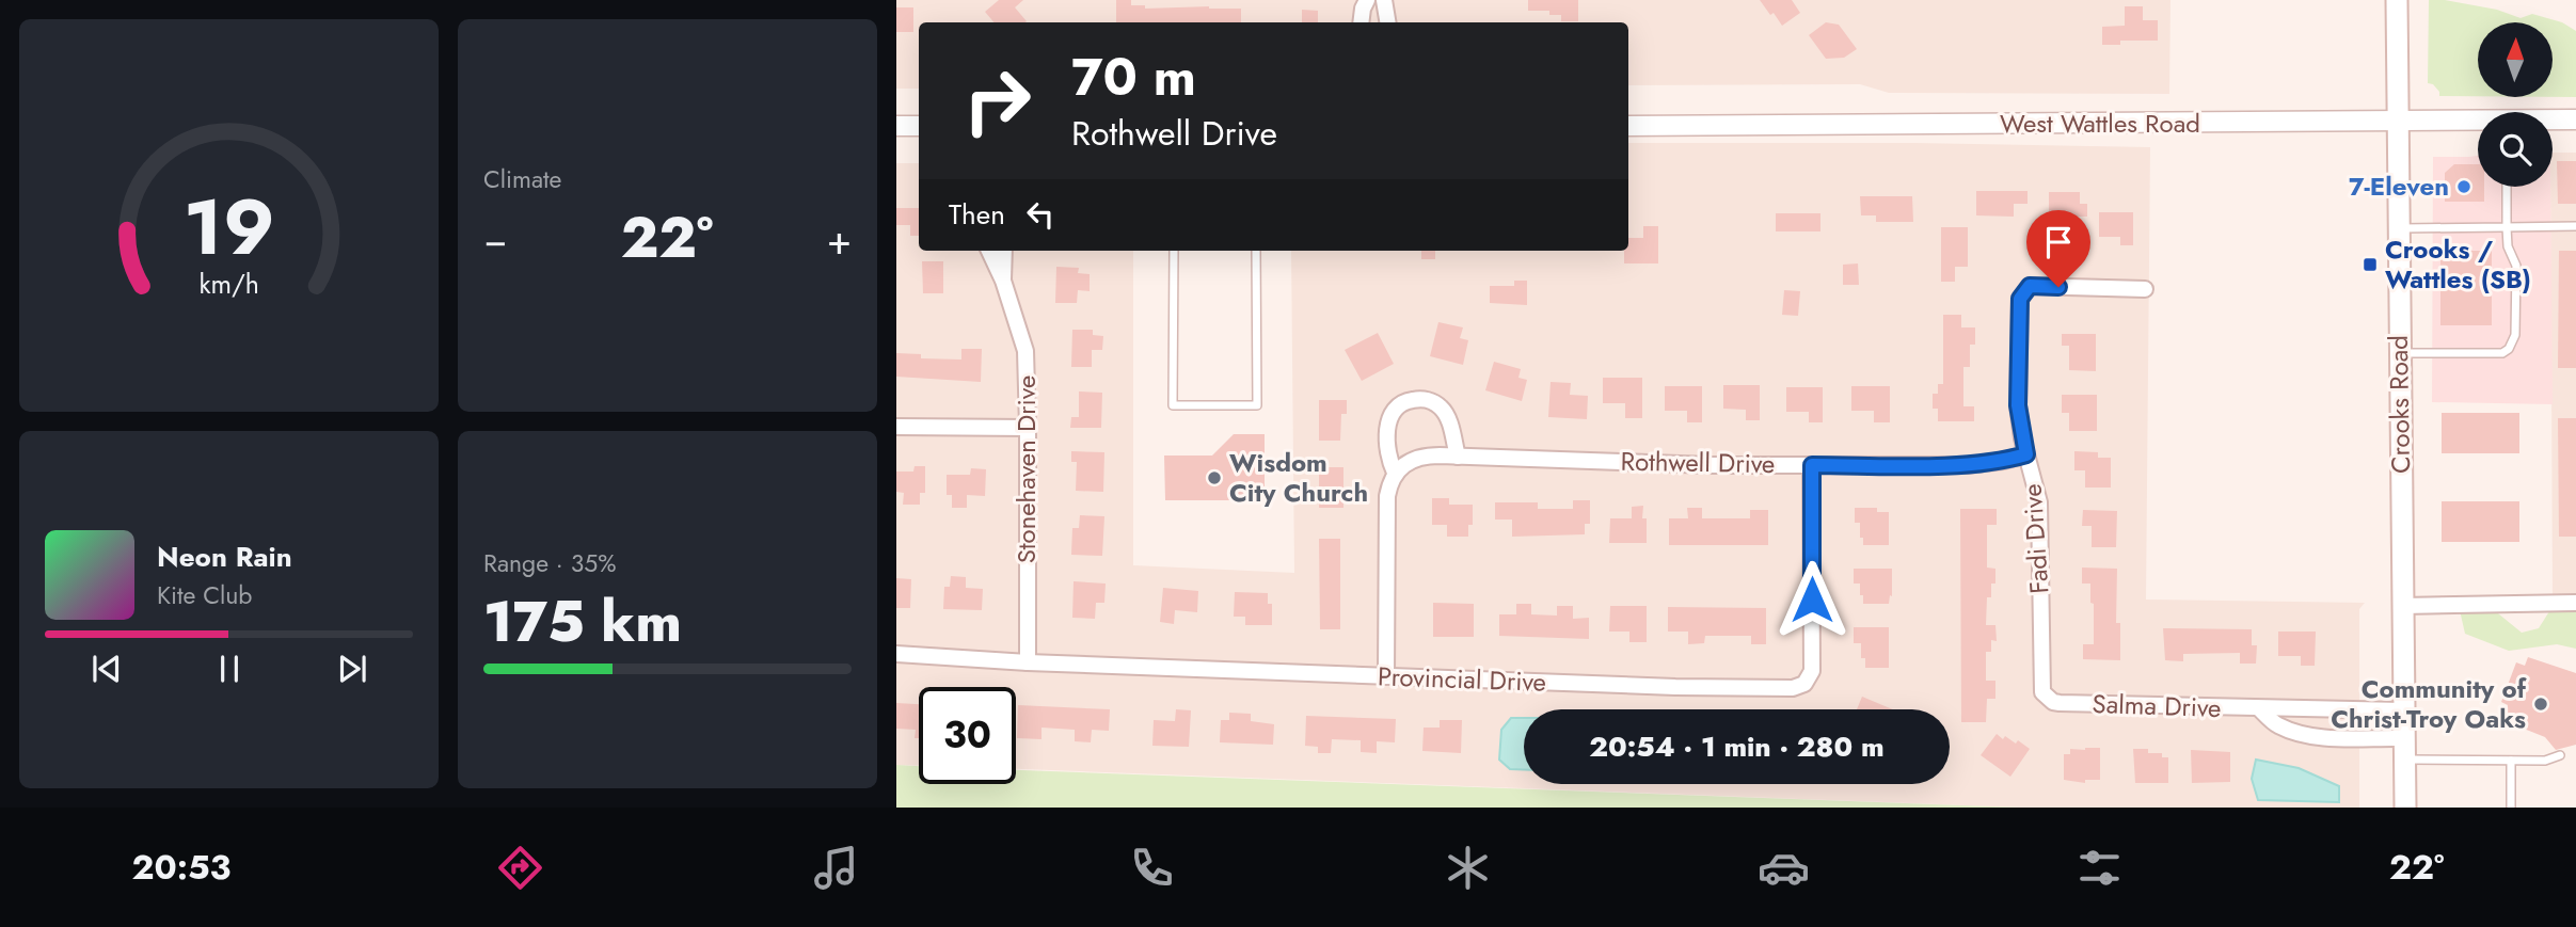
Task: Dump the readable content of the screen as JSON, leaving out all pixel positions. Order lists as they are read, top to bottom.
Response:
{
  "streets": {
    "main road": ["Crooks Road"],
    "street": [
      "West Wattles Road",
      "Rothwell Drive",
      "Stonehaven Drive",
      "Fadi Drive",
      "Provincial Drive",
      "Salma Drive"
    ]
  },
  "crossings": [
    ["West Wattles Road", "Crooks Road"],
    ["Crooks Road", "Salma Drive"],
    ["Rothwell Drive", "Fadi Drive"],
    ["Rothwell Drive", "Provincial Drive"],
    ["Stonehaven Drive", "Provincial Drive"],
    ["Fadi Drive", "Salma Drive"]
  ],
  "places": {
    "other": ["7-Eleven", "Wisdom City Church", "Community of Christ-Troy Oaks"],
    "transit": ["Crooks / Wattles (SB)"]
  },
  "north": "top",
  "page": {
    "tile": [
      "Climate",
      ["Range · 35%", "175 km"]
    ],
    "turn": ["70 m", "Rothwell Drive"],
    "then": "Then",
    "heat": ["−", "22°", "+"],
    "song": ["Neon Rain", "Kite Club"],
    "limit": "30",
    "trip": "20:54 · 1 min · 280 m",
    "tabs": ["20:53", "22°"],
    "gauge": ["19", "km/h"]
  }
}
